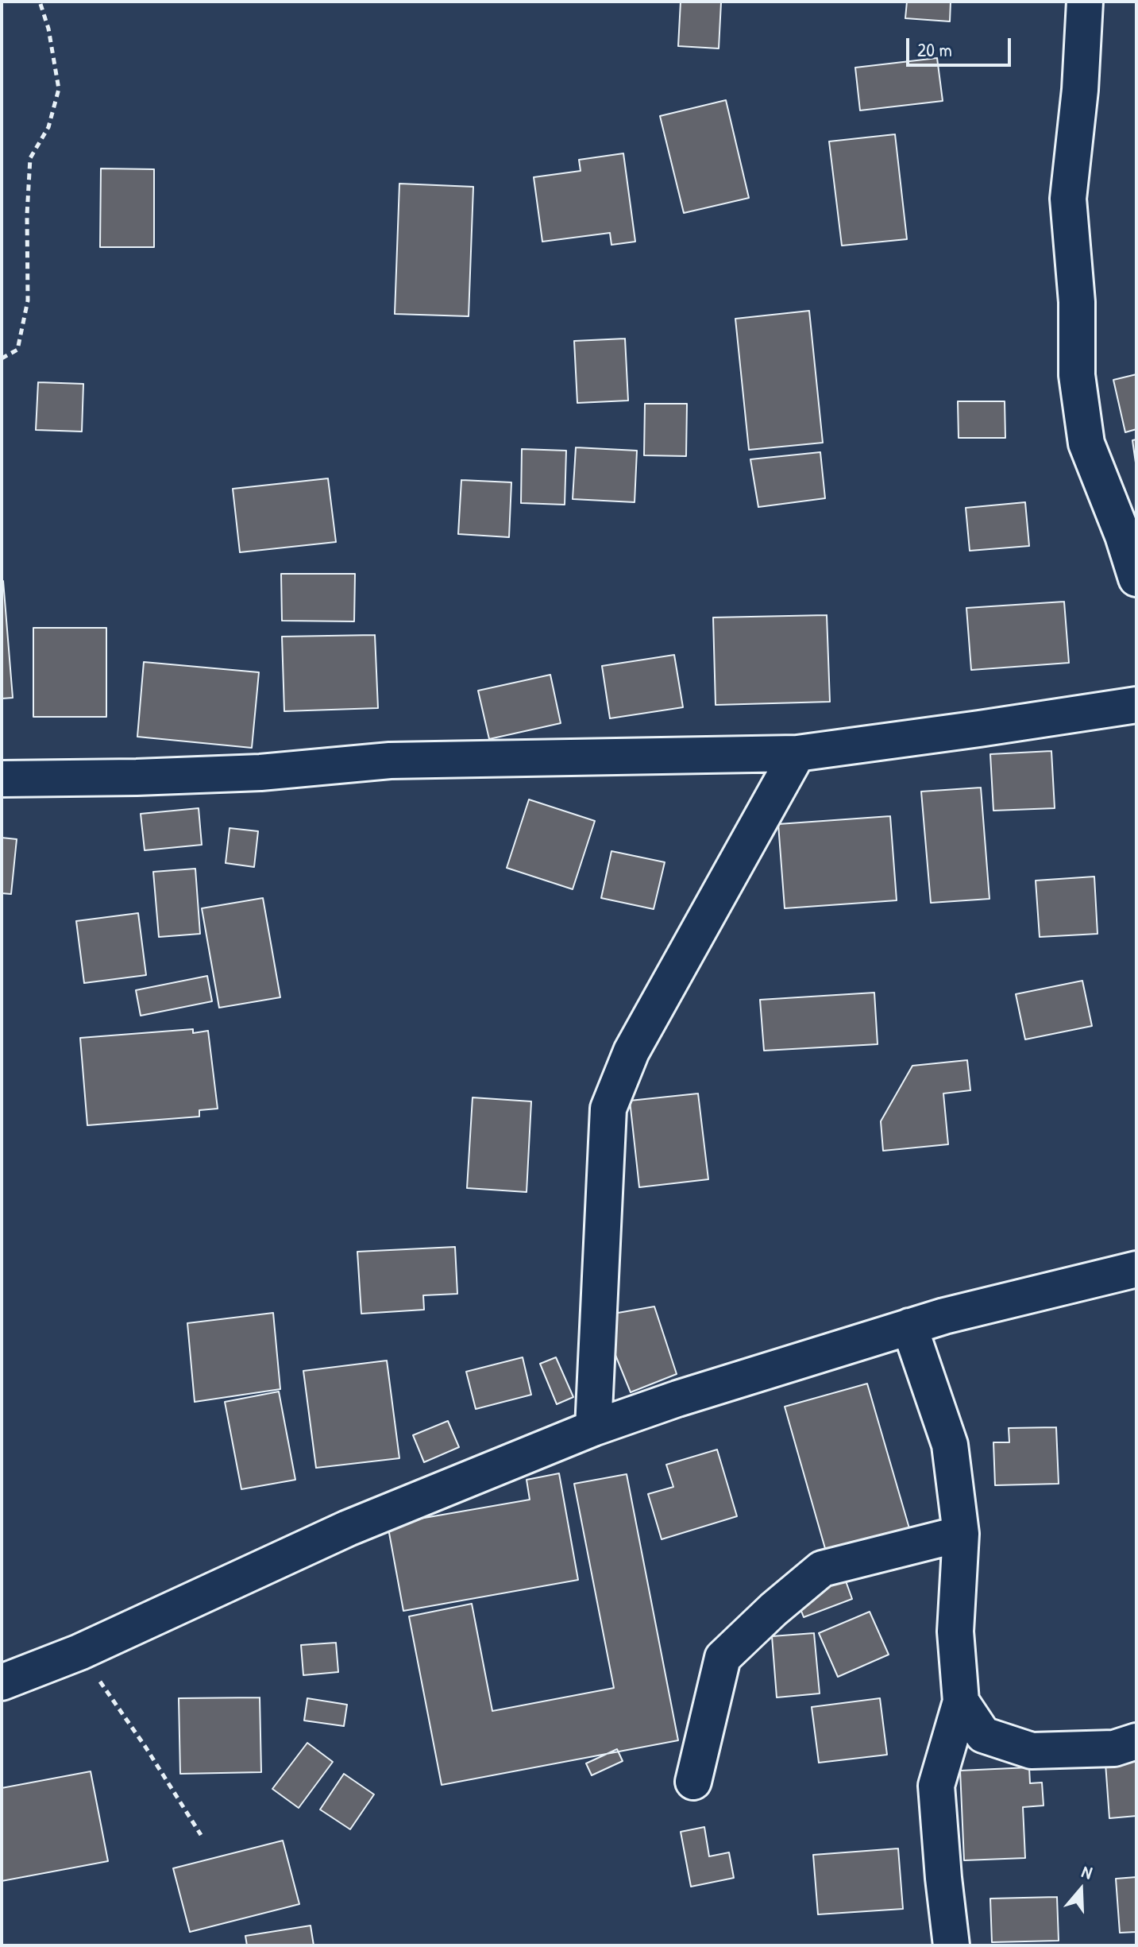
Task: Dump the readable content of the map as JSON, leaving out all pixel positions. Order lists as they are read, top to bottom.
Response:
{
  "scale_bar": "20 m",
  "north": "top"
}
